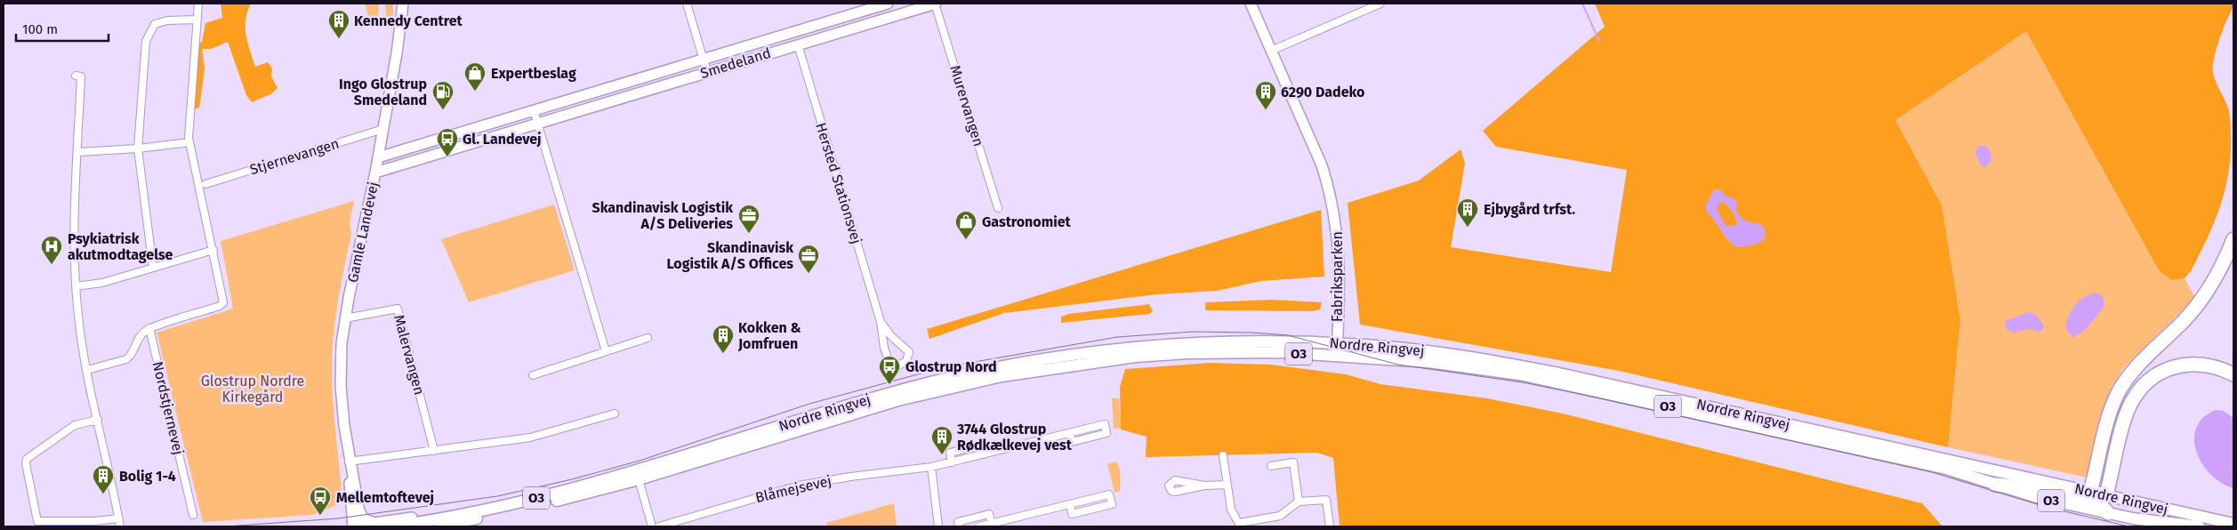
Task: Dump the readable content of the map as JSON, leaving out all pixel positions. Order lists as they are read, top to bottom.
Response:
{
  "streets": {
    "main road": ["Nordre Ringvej", "O3"],
    "street": [
      "Smedeland",
      "Murervangen",
      "Stjernevangen",
      "Hersted Stationsvej",
      "Gamle Landevej",
      "Fabriksparken",
      "Malervangen",
      "Nordstjernevej",
      "Blåmejsevej"
    ]
  },
  "crossings": [
    ["Smedeland", "Murervangen"],
    ["Smedeland", "Hersted Stationsvej"],
    ["Smedeland", "Gamle Landevej"],
    ["Stjernevangen", "Gamle Landevej"],
    ["Gamle Landevej", "Malervangen"],
    ["Fabriksparken", "Nordre Ringvej"]
  ],
  "parks": ["Glostrup Nordre Kirkegård"],
  "places": {
    "building": [
      "Kennedy Centret",
      "6290 Dadeko",
      "Ejbygård trfst.",
      "Kokken & Jomfruen",
      "3744 Glostrup Rødkælkevej vest",
      "Bolig 1-4"
    ],
    "shop": ["Expertbeslag", "Gastronomiet"],
    "fuel station": ["Ingo Glostrup Smedeland"],
    "bus stop": ["Gl. Landevej", "Glostrup Nord", "Mellemtoftevej"],
    "office": ["Skandinavisk Logistik A/S Deliveries", "Skandinavisk Logistik A/S Offices"],
    "hospital": ["Psykiatrisk akutmodtagelse"]
  },
  "scale_bar": "100 m"
}
